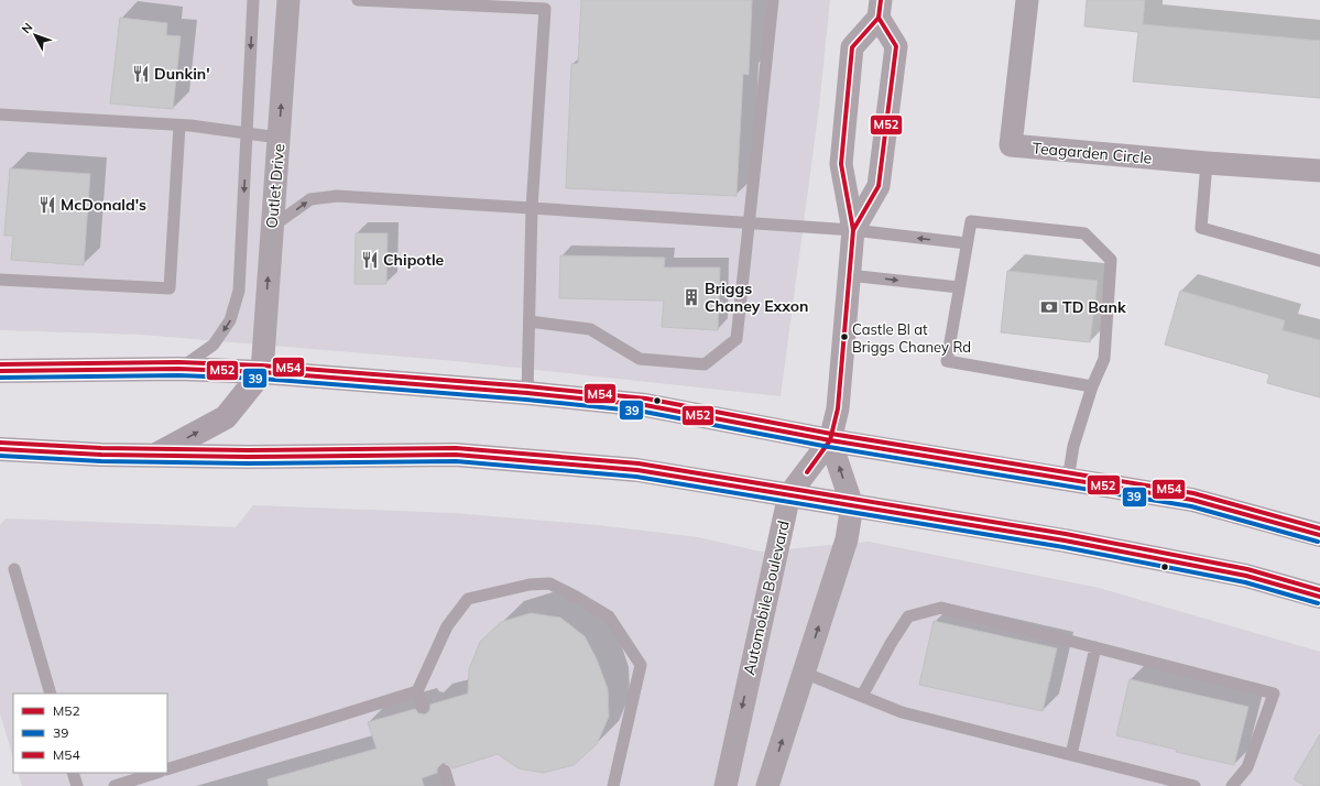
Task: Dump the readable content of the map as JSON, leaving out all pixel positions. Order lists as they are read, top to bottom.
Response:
{
  "streets": {
    "street": ["Teagarden Circle", "Outlet Drive", "Automobile Boulevard"]
  },
  "one_way": ["Outlet Drive"],
  "places": {
    "restaurant": ["Dunkin'", "McDonald's", "Chipotle"],
    "building": ["Briggs Chaney Exxon"],
    "bank": ["TD Bank"],
    "other": ["Castle Bl at Briggs Chaney Rd"]
  },
  "lines": ["transit line M52", "transit line M54", "transit line 39"],
  "legend": ["M52", "39", "M54"],
  "north": "top left"
}
